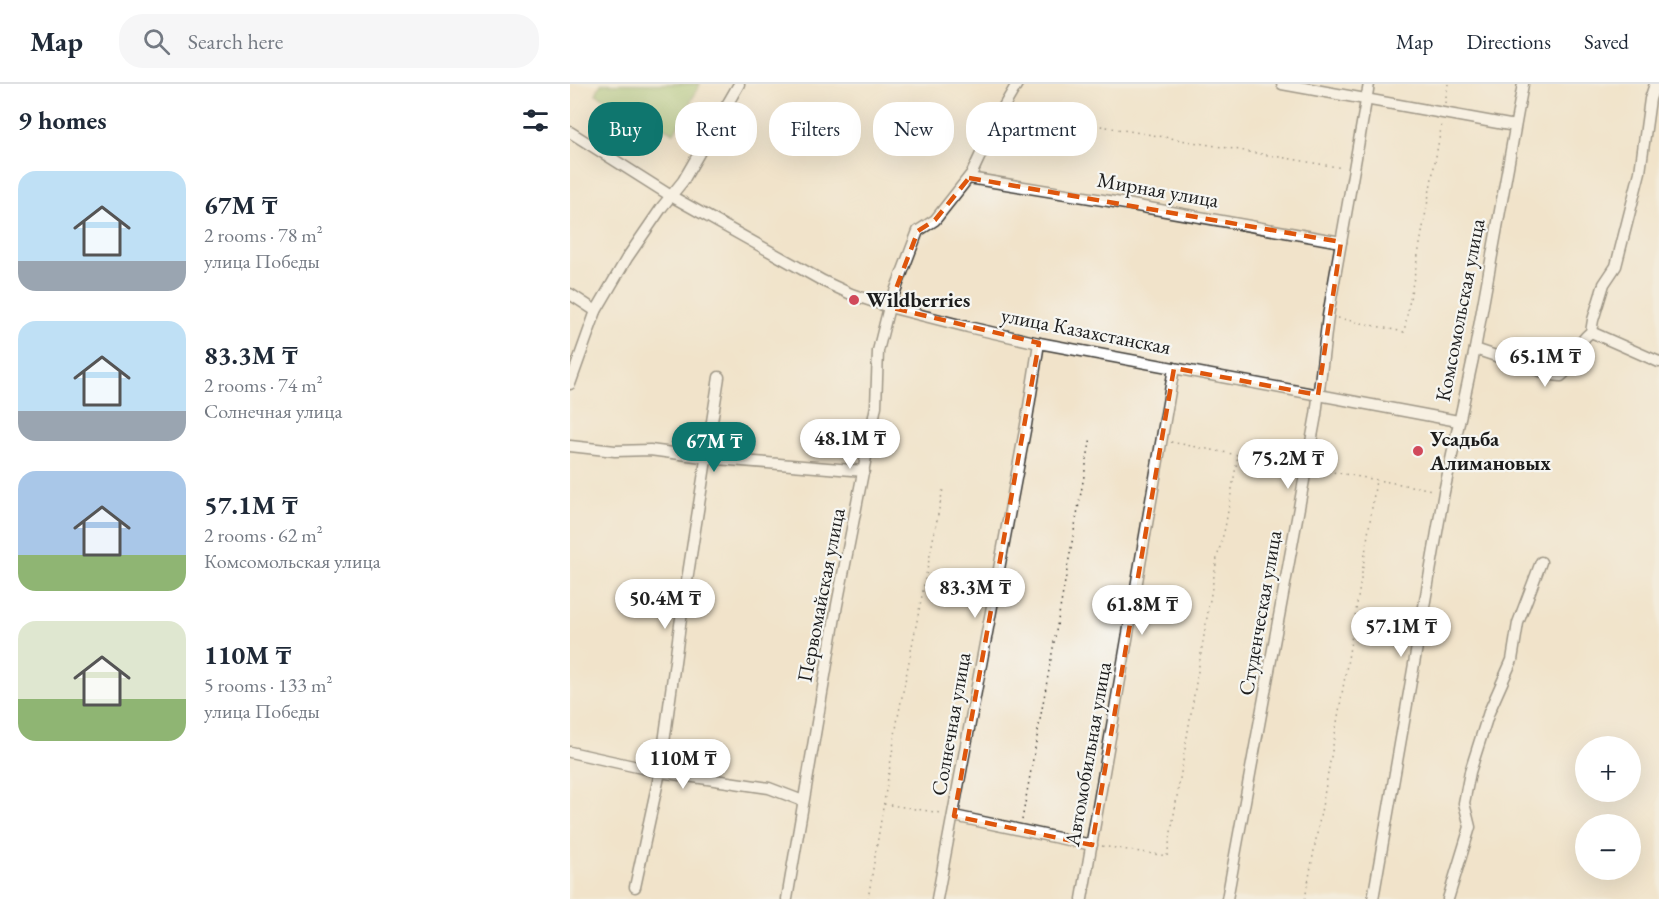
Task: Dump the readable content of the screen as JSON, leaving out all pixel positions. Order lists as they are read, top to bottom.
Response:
{
  "streets": {
    "street": [
      "Мирная улица",
      "Комсомольская улица",
      "улица Казахстанская",
      "Первомайская улица",
      "Студенческая улица",
      "Солнечная улица",
      "Автомобильная улица"
    ]
  },
  "crossings": [
    ["Мирная улица", "Первомайская улица"],
    ["Мирная улица", "Студенческая улица"],
    ["Комсомольская улица", "улица Казахстанская"],
    ["улица Казахстанская", "Первомайская улица"],
    ["улица Казахстанская", "Студенческая улица"],
    ["улица Казахстанская", "Солнечная улица"],
    ["улица Казахстанская", "Автомобильная улица"]
  ],
  "places": ["Wildberries", "Усадьба Алимановых"],
  "page": {
    "header": "Map",
    "search": "Search here",
    "nav": ["Map", "Directions", "Saved"],
    "heading": "9 homes",
    "chip": [
      "Buy",
      "Rent",
      "Filters",
      "New",
      "Apartment"
    ],
    "list": [
      {
        "name": "67M ₸",
        "note": "2 rooms · 78 m² · улица Победы"
      },
      {
        "name": "83.3M ₸",
        "note": "2 rooms · 74 m² · Солнечная улица"
      },
      {
        "name": "57.1M ₸",
        "note": "2 rooms · 62 m² · Комсомольская улица"
      },
      {
        "name": "110M ₸",
        "note": "5 rooms · 133 m² · улица Победы"
      }
    ],
    "price": [
      "65.1M ₸",
      "48.1M ₸",
      "67M ₸",
      "75.2M ₸",
      "83.3M ₸",
      "50.4M ₸",
      "61.8M ₸",
      "57.1M ₸",
      "110M ₸"
    ],
    "map_buttons": ["+", "−"]
  }
}
